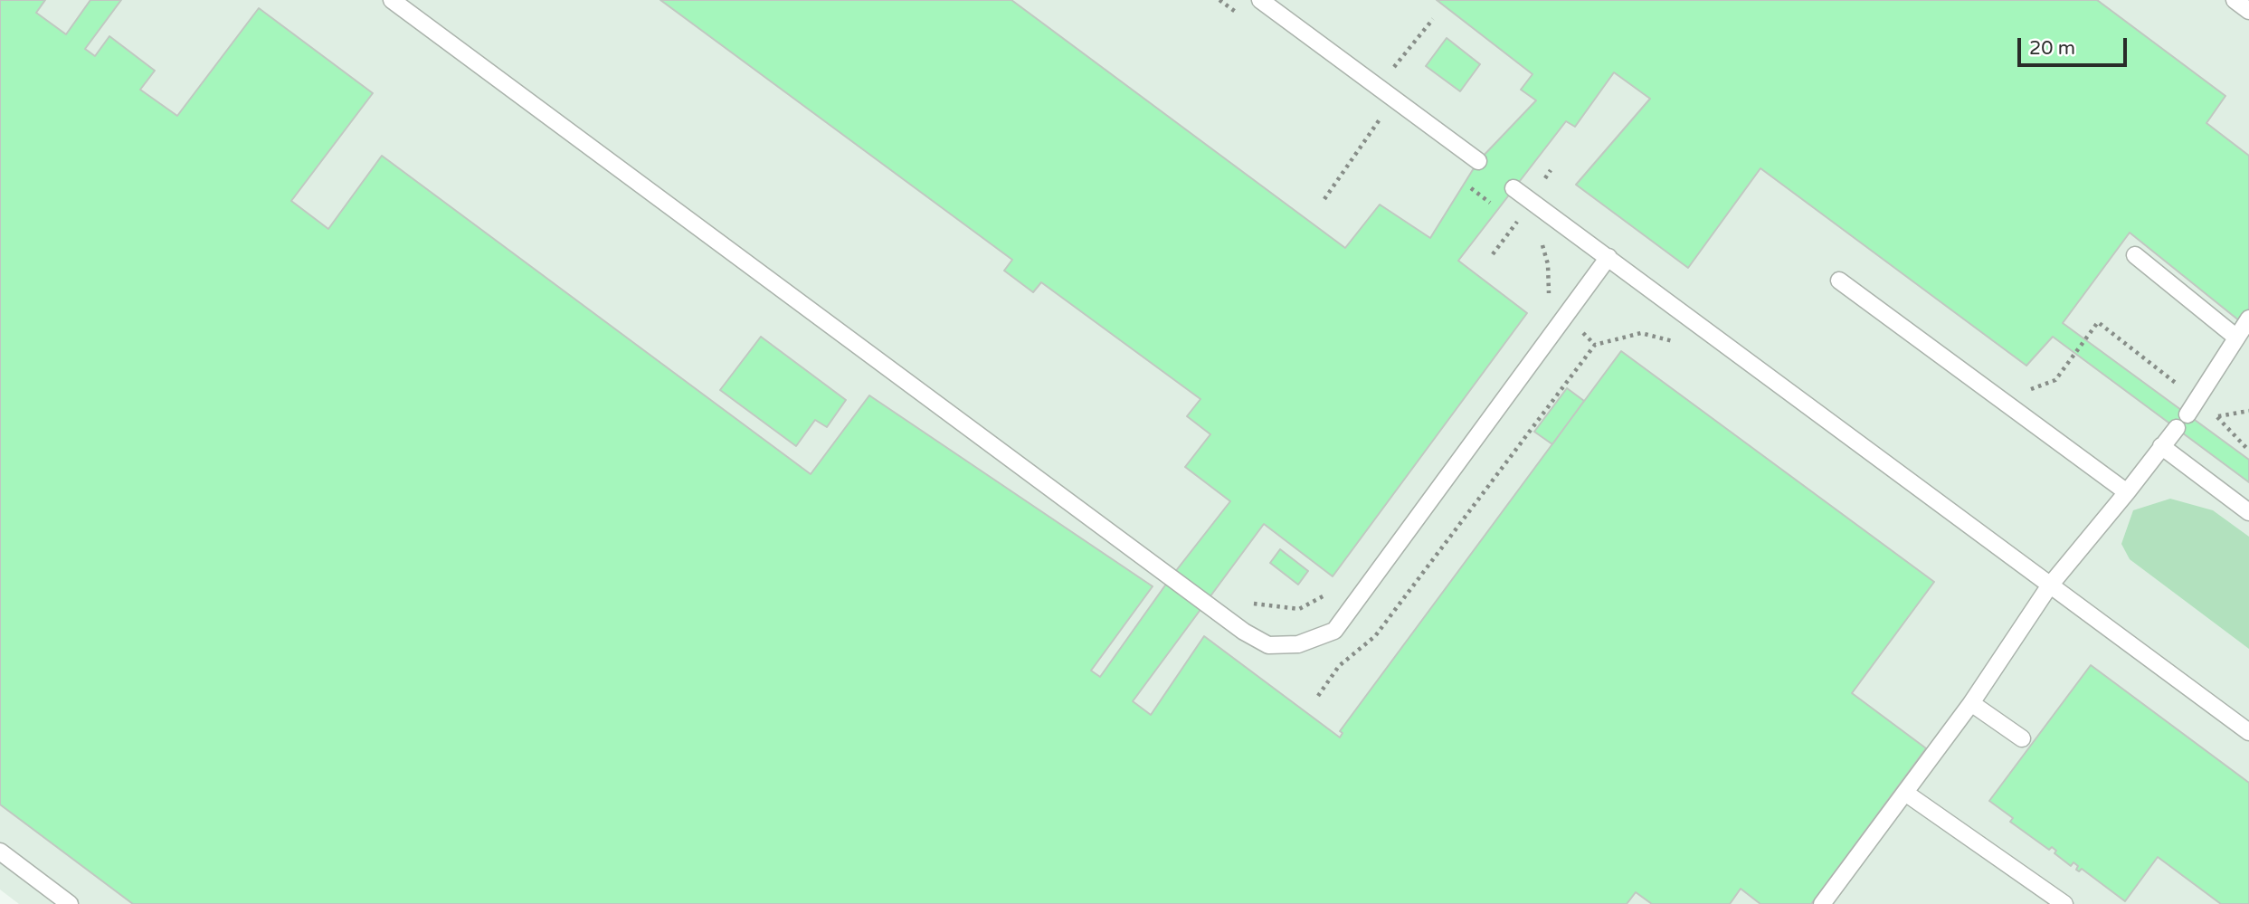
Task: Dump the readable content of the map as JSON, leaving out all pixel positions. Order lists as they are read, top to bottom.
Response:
{
  "scale_bar": "20 m"
}
